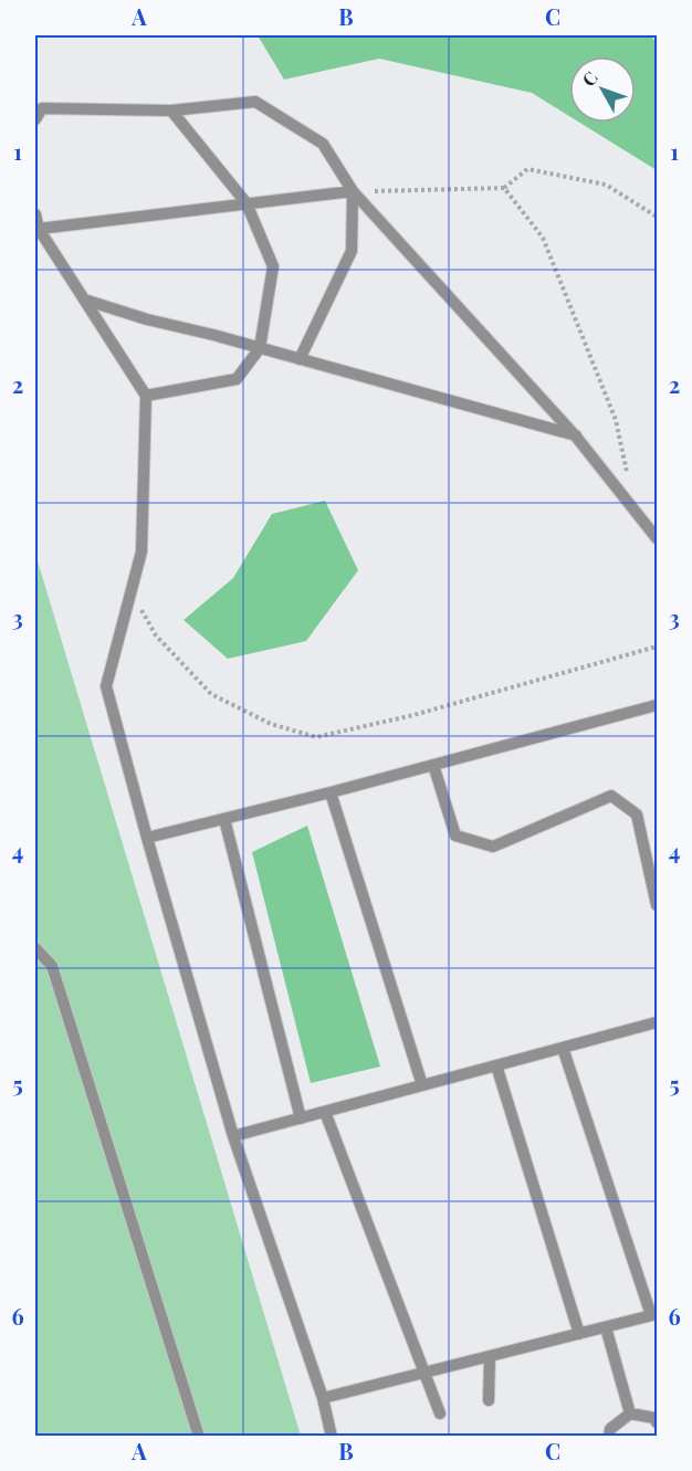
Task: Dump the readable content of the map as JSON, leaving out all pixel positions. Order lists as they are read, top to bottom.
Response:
{
  "north": "top left",
  "grid": {
    "columns": ["A", "B", "C"],
    "rows": [
      "1",
      "2",
      "3",
      "4",
      "5",
      "6"
    ]
  }
}
